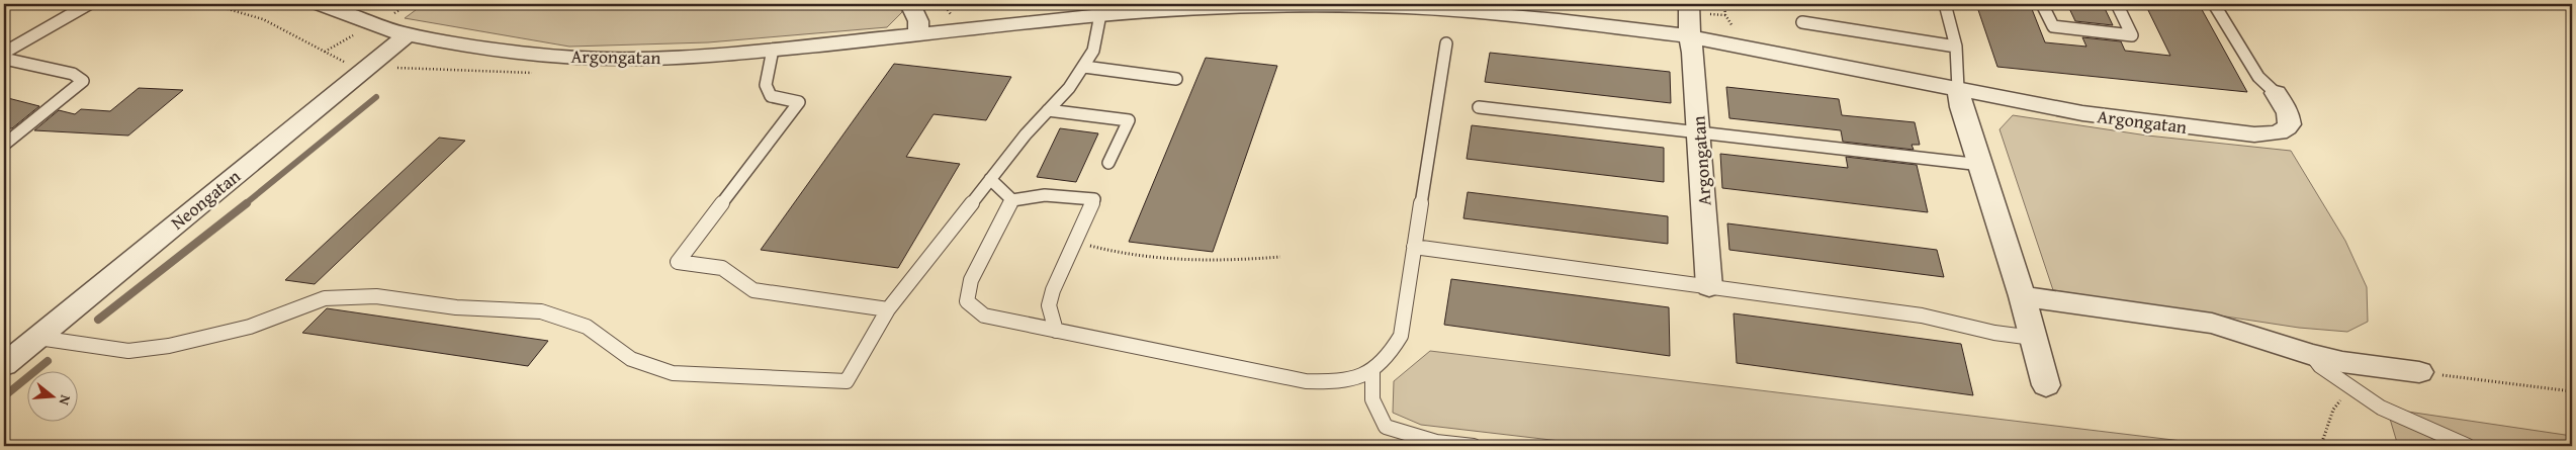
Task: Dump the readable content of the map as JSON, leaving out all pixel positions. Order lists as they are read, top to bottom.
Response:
{
  "streets": {
    "street": ["Argongatan", "Neongatan"]
  },
  "crossings": [
    ["Argongatan", "Neongatan"]
  ],
  "north": "right"
}
